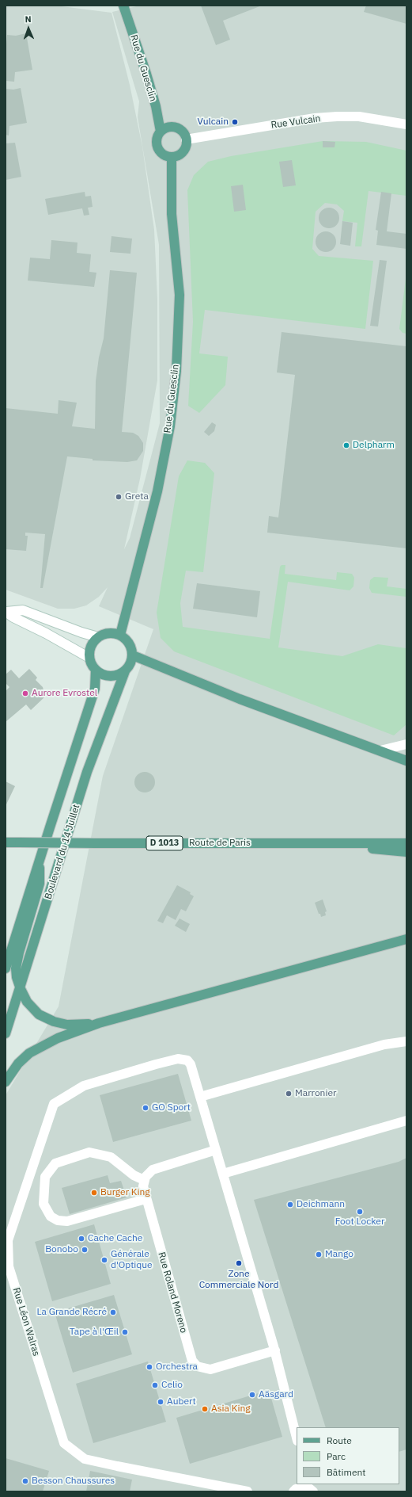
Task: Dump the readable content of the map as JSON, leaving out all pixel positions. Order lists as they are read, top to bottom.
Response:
{
  "streets": {
    "main road": [
      "Rue du Guesclin",
      "D 1013",
      "Route de Paris",
      "Boulevard du 14 Juillet"
    ],
    "street": ["Rue Vulcain", "Rue Roland Moreno", "Rue Léon Walras"]
  },
  "crossings": [
    ["Rue du Guesclin", "Rue Vulcain"],
    ["Rue du Guesclin", "Boulevard du 14 Juillet"]
  ],
  "places": [
    "Vulcain",
    "Delpharm",
    "Greta",
    "Aurore Evrostel",
    "Marronier",
    "GO Sport",
    "Burger King",
    "Deichmann",
    "Foot Locker",
    "Cache Cache",
    "Bonobo",
    "Mango",
    "Générale d'Optique",
    "Zone Commerciale Nord",
    "La Grande Récré",
    "Tape à l'Œil",
    "Orchestra",
    "Celio",
    "Aäsgard",
    "Aubert",
    "Asia King",
    "Besson Chaussures"
  ],
  "legend": ["Route", "Parc", "Bâtiment"],
  "north": "top"
}
